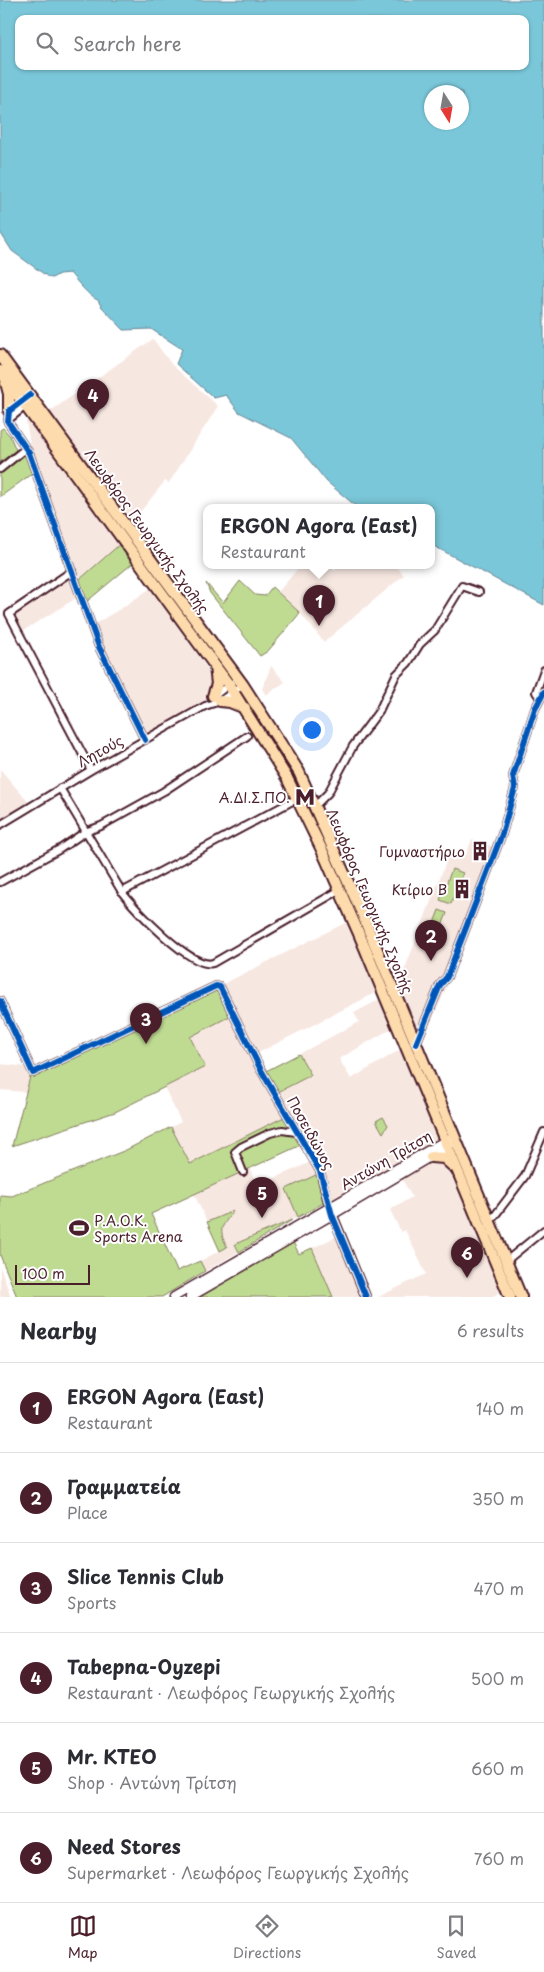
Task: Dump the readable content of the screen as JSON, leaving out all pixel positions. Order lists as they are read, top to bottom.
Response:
{
  "streets": {
    "main road": ["Λεωφόρος Γεωργικής Σχολής"],
    "street": ["Λητούς", "Ποσειδώνος", "Αντώνη Τρίτση"]
  },
  "crossings": [
    ["Λεωφόρος Γεωργικής Σχολής", "Λητούς"],
    ["Λεωφόρος Γεωργικής Σχολής", "Αντώνη Τρίτση"],
    ["Ποσειδώνος", "Αντώνη Τρίτση"]
  ],
  "places": {
    "metro station": ["Α.ΔΙ.Σ.ΠΟ."],
    "building": ["Γυμναστήριο", "Κτίριο Β"],
    "sports": ["P.A.O.K. Sports Arena"]
  },
  "scale_bar": "100 m",
  "north": "bottom",
  "page": {
    "search": "Search here",
    "pins": [
      "4",
      "1",
      "2",
      "3",
      "5",
      "6"
    ],
    "popup": ["ERGON Agora (East)", "Restaurant"],
    "scale": "100 m",
    "heading": ["Nearby", "6 results"],
    "list": [
      {
        "mark": "1",
        "name": "ERGON Agora (East)",
        "note": "Restaurant",
        "value": "140 m"
      },
      {
        "mark": "2",
        "name": "Γραμματεία",
        "note": "Place",
        "value": "350 m"
      },
      {
        "mark": "3",
        "name": "Slice Tennis Club",
        "note": "Sports",
        "value": "470 m"
      },
      {
        "mark": "4",
        "name": "Tabepna-Oyzepi",
        "note": "Restaurant · Λεωφόρος Γεωργικής Σχολής",
        "value": "500 m"
      },
      {
        "mark": "5",
        "name": "Mr. KTEO",
        "note": "Shop · Αντώνη Τρίτση",
        "value": "660 m"
      },
      {
        "mark": "6",
        "name": "Need Stores",
        "note": "Supermarket · Λεωφόρος Γεωργικής Σχολής",
        "value": "760 m"
      }
    ],
    "nav": ["Map", "Directions", "Saved"]
  }
}
